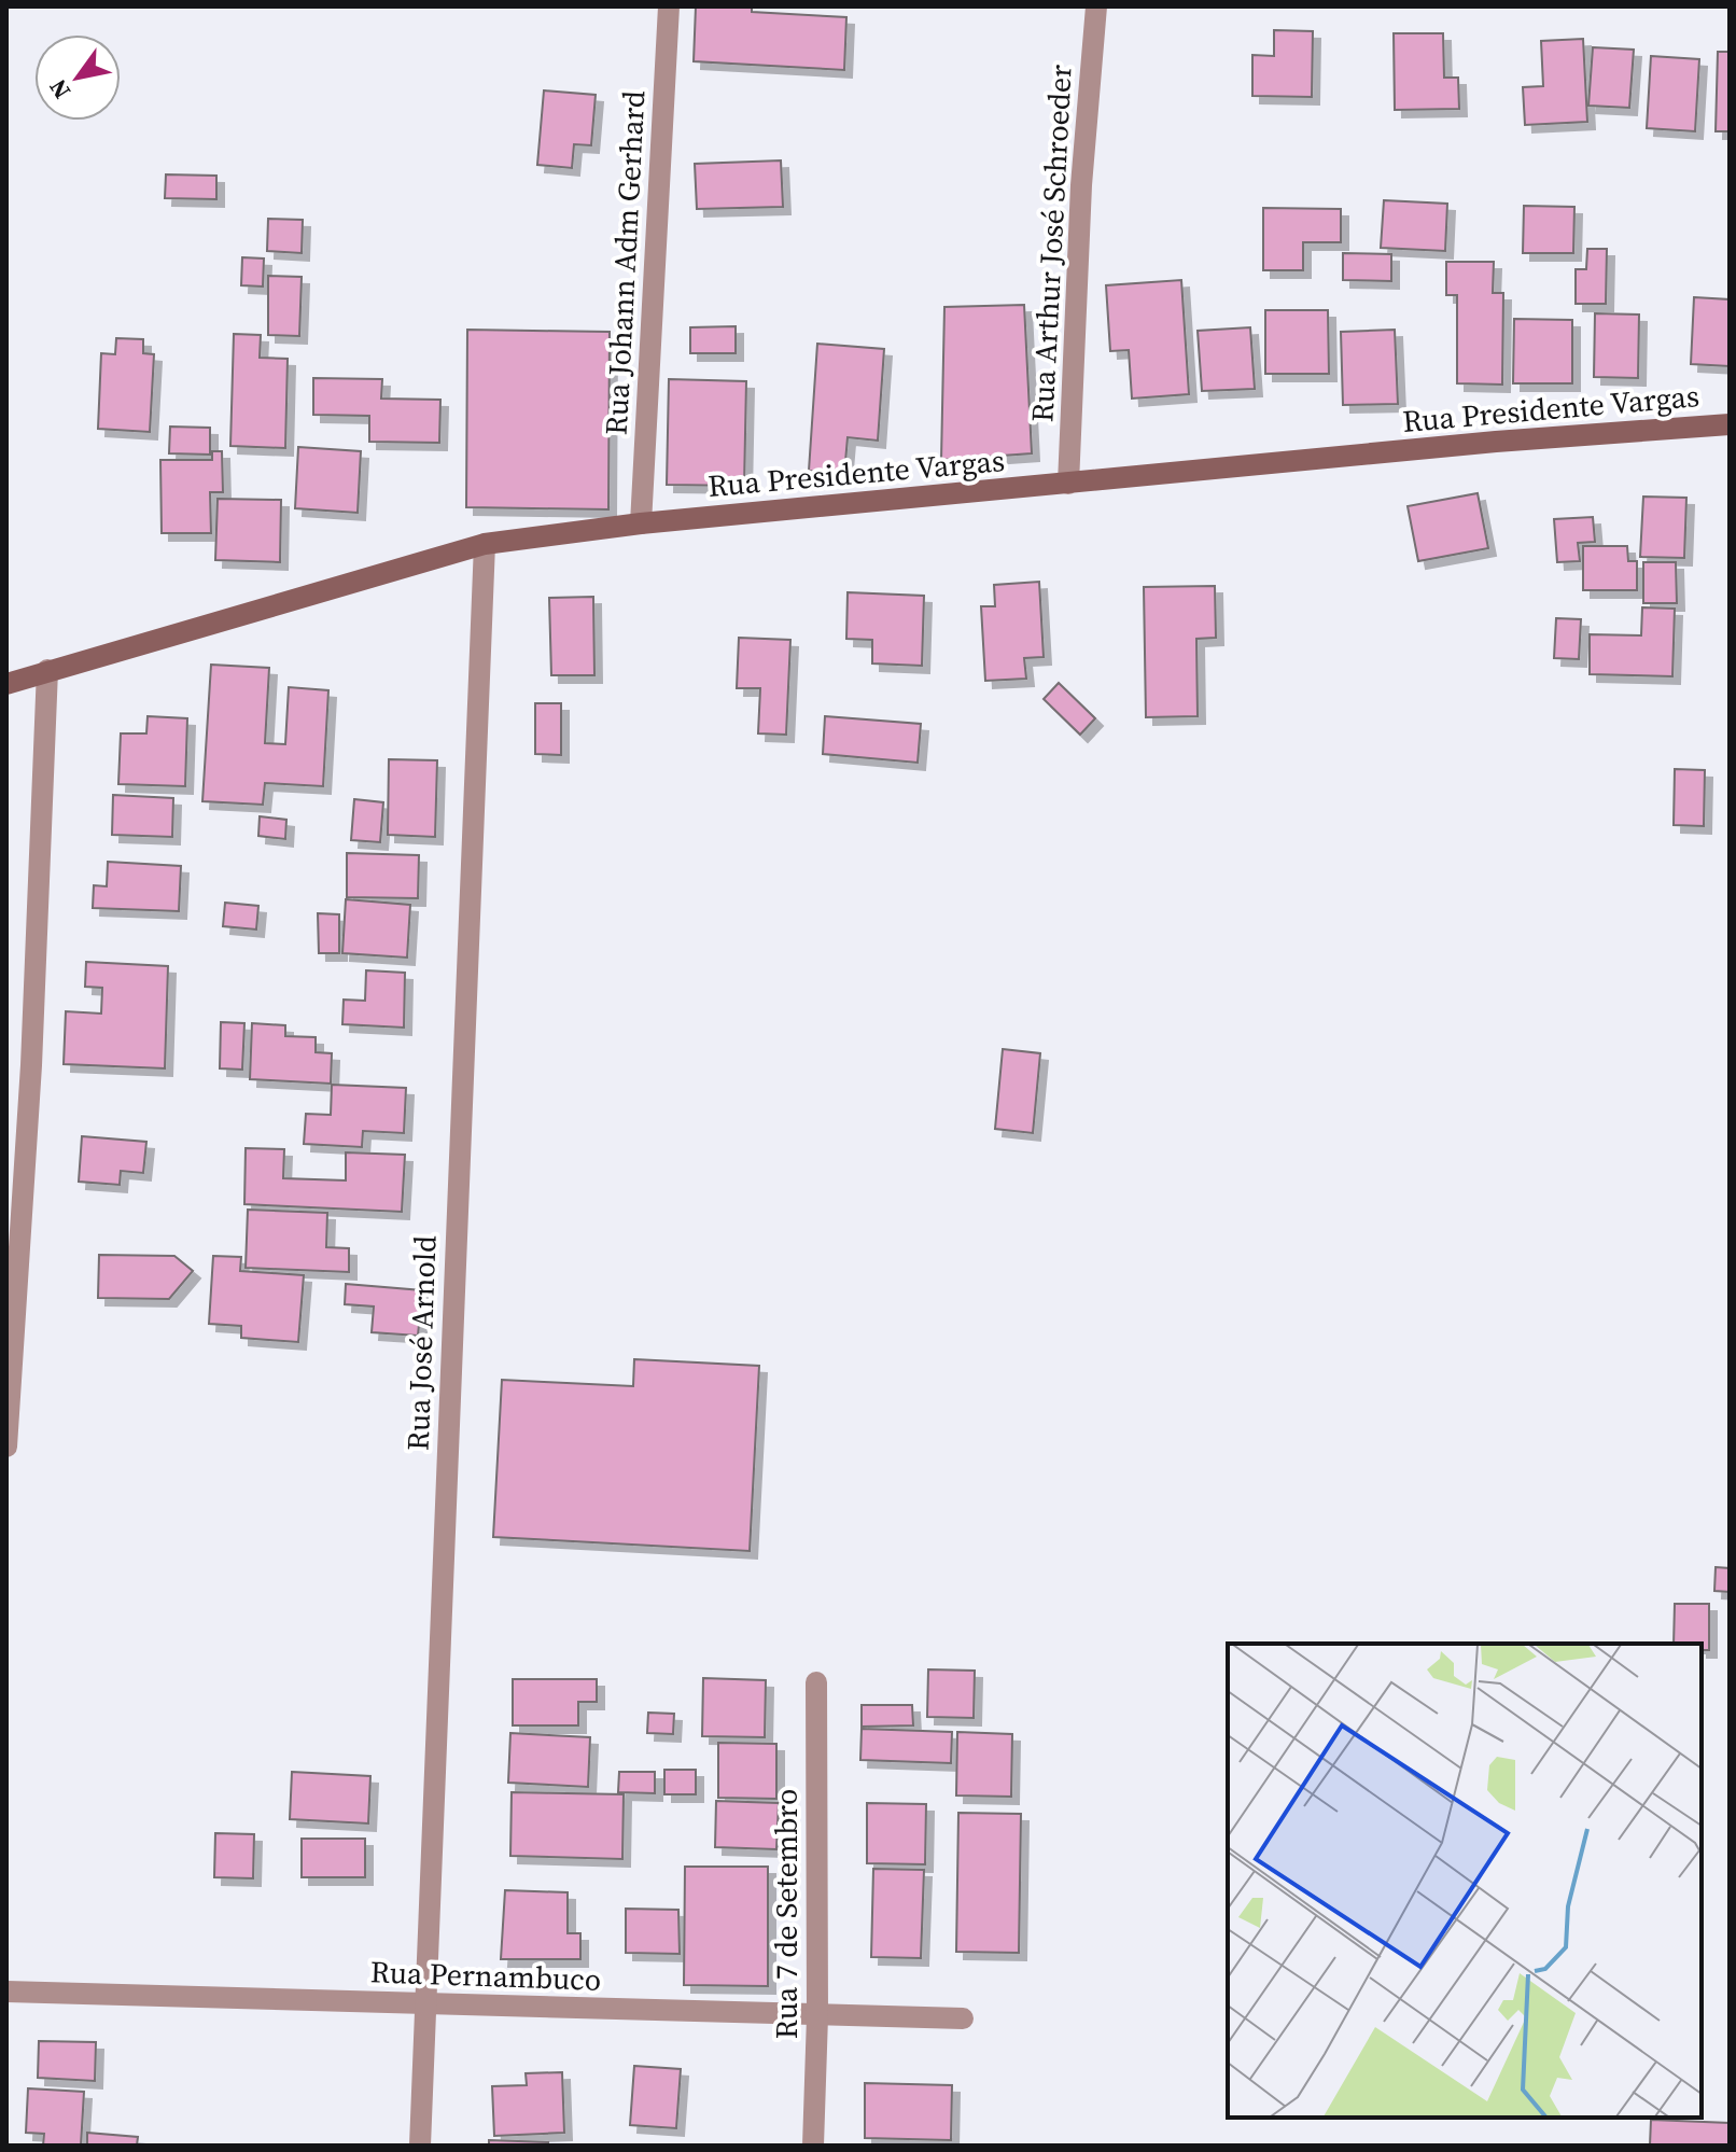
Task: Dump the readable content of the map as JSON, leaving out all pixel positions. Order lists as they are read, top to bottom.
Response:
{
  "streets": {
    "main road": ["Rua Presidente Vargas"],
    "street": [
      "Rua Arthur José Schroeder",
      "Rua Johann Adm Gerhard",
      "Rua José Arnold",
      "Rua 7 de Setembro",
      "Rua Pernambuco"
    ]
  },
  "crossings": [
    ["Rua Arthur José Schroeder", "Rua Presidente Vargas"],
    ["Rua Johann Adm Gerhard", "Rua Presidente Vargas"],
    ["Rua Presidente Vargas", "Rua José Arnold"],
    ["Rua José Arnold", "Rua Pernambuco"],
    ["Rua 7 de Setembro", "Rua Pernambuco"]
  ],
  "north": "bottom left"
}
